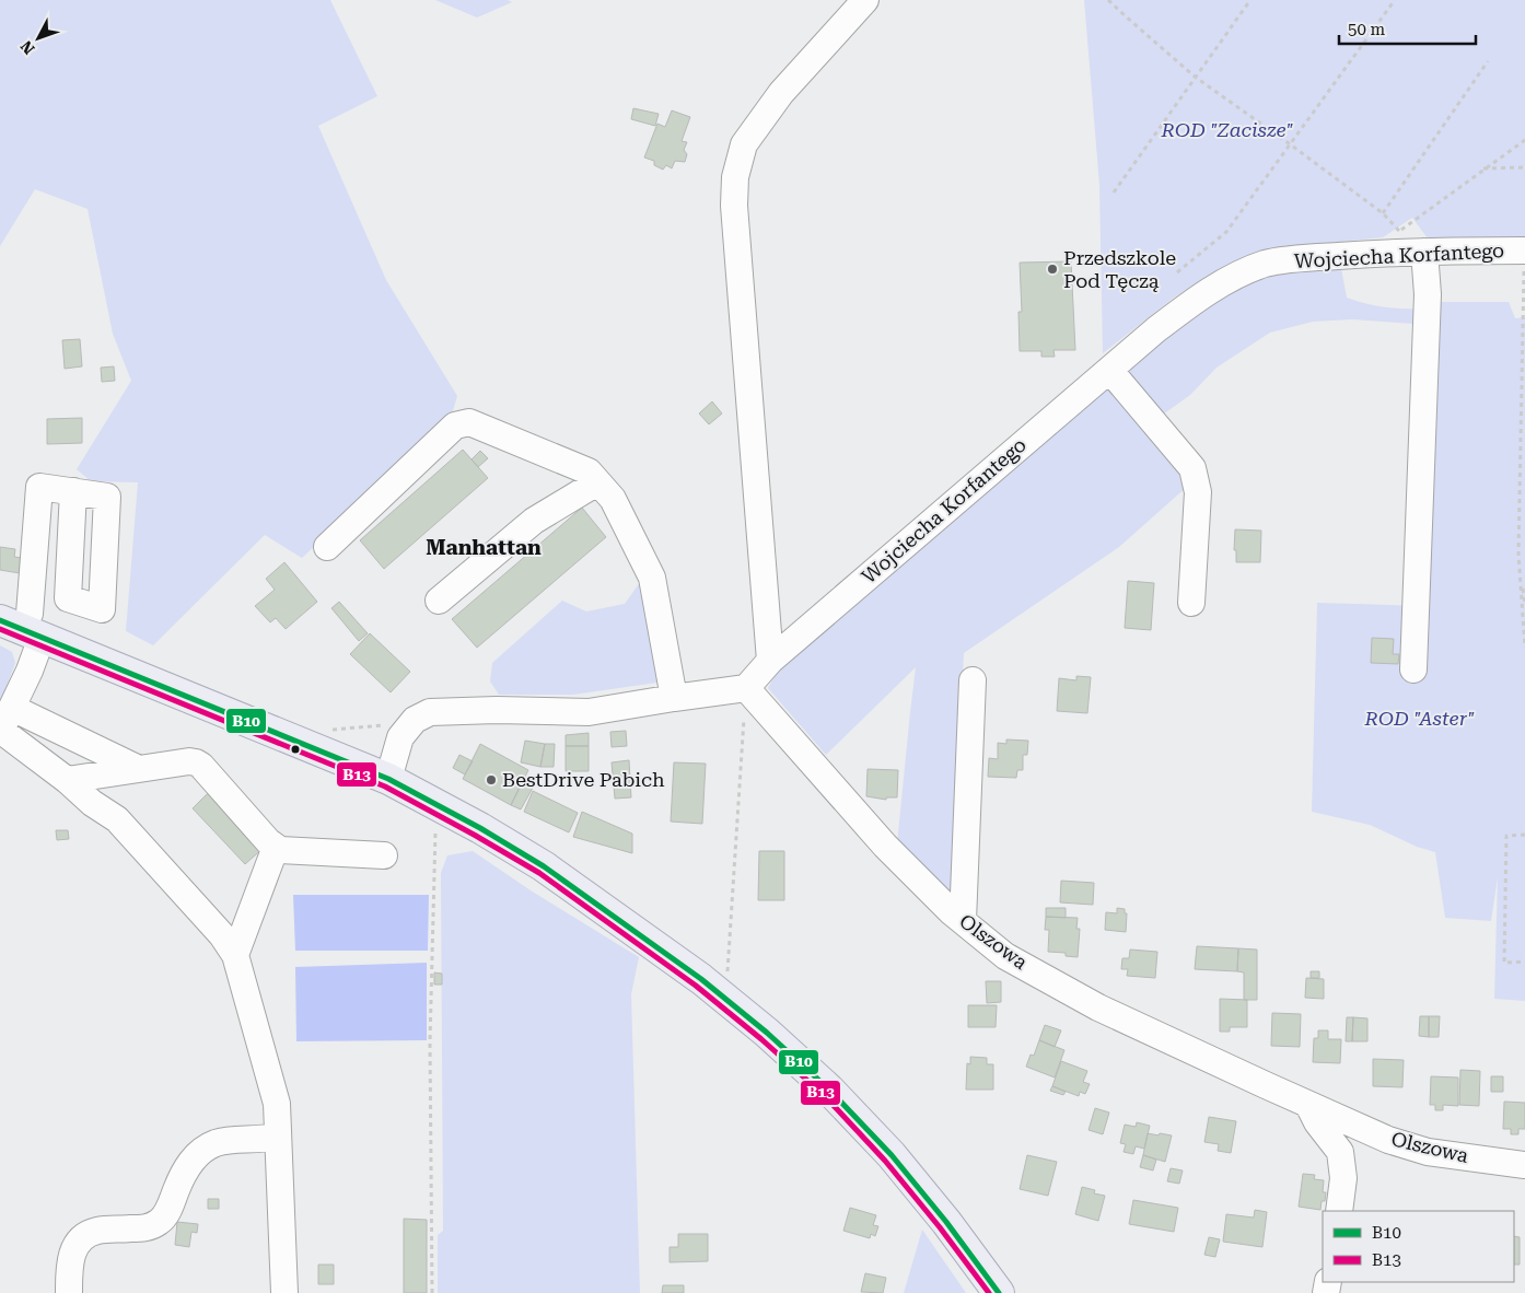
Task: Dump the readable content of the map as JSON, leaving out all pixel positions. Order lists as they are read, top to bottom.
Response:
{
  "streets": {
    "street": ["Wojciecha Korfantego", "Olszowa"]
  },
  "crossings": [
    ["Wojciecha Korfantego", "Olszowa"]
  ],
  "districts": ["Manhattan"],
  "parks": ["ROD \"Zacisze\"", "ROD \"Aster\""],
  "places": ["Przedszkole Pod Tęczą", "BestDrive Pabich"],
  "lines": ["transit line B10", "transit line B13"],
  "legend": ["B10", "B13"],
  "scale_bar": "50 m",
  "north": "bottom left"
}
